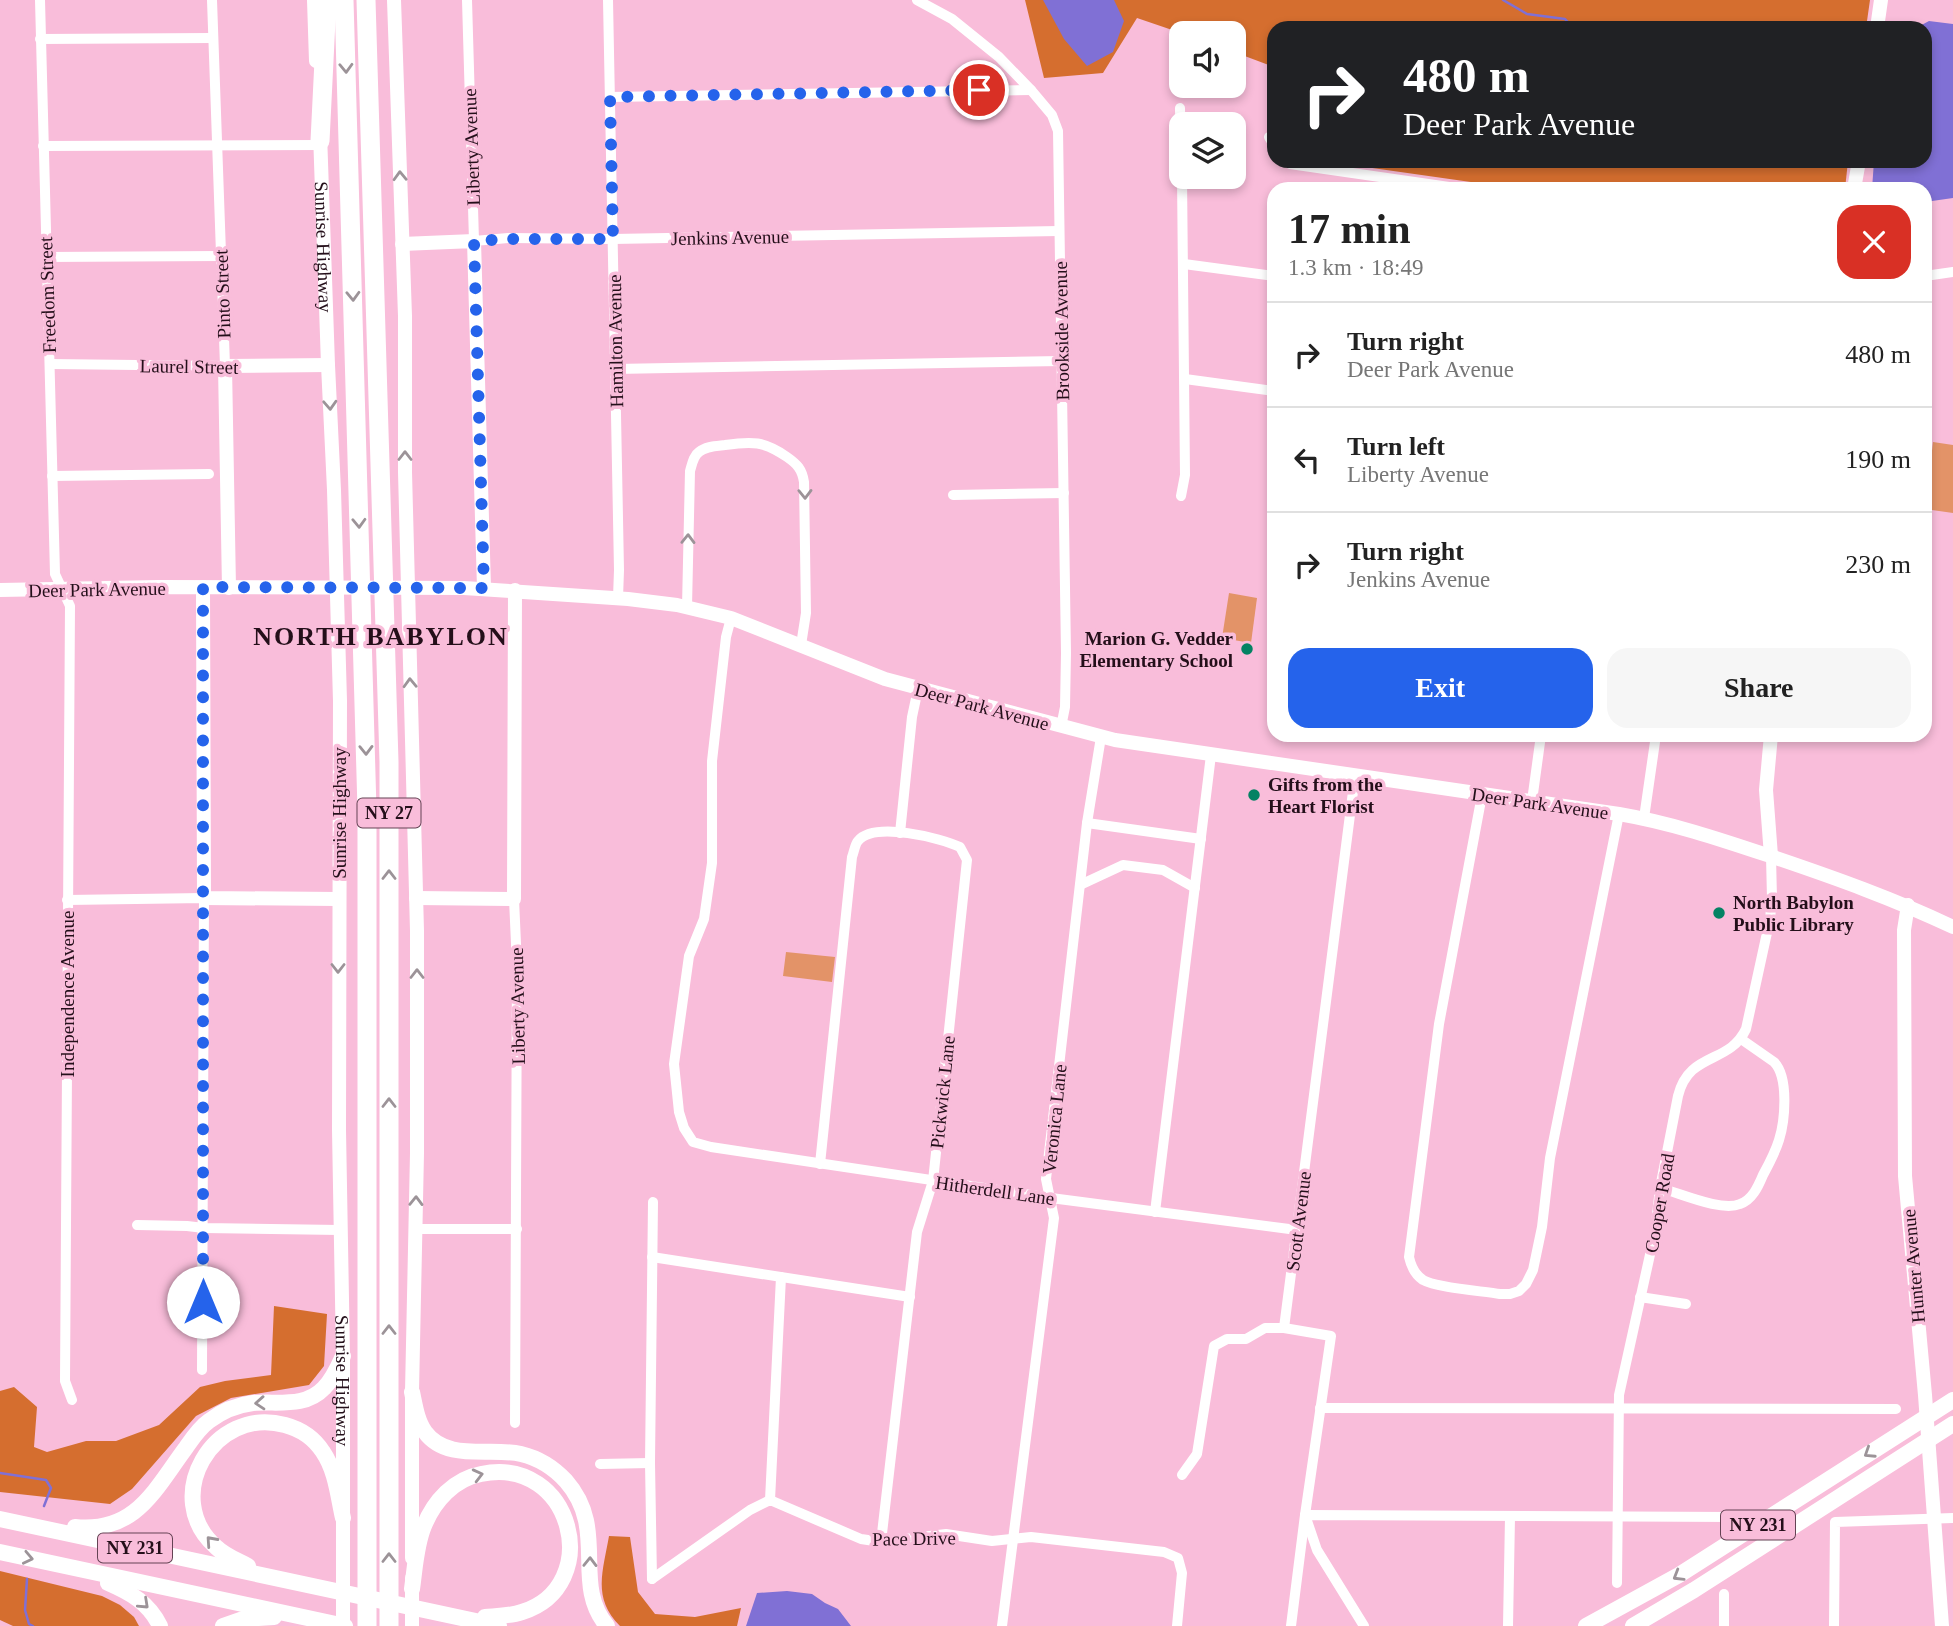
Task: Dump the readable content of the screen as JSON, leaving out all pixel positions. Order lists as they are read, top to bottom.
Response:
{
  "streets": {
    "highway": ["Sunrise Highway", "NY 27"],
    "main road": [
      "Liberty Avenue",
      "Jenkins Avenue",
      "Pinto Street",
      "Laurel Street",
      "Deer Park Avenue",
      "Hunter Avenue",
      "NY 231"
    ],
    "street": [
      "Freedom Street",
      "Brookside Avenue",
      "Hamilton Avenue",
      "Independence Avenue",
      "Pickwick Lane",
      "Veronica Lane",
      "Hitherdell Lane",
      "Cooper Road",
      "Scott Avenue",
      "Pace Drive"
    ]
  },
  "crossings": [
    ["Liberty Avenue", "Jenkins Avenue"],
    ["Liberty Avenue", "Deer Park Avenue"],
    ["Jenkins Avenue", "Brookside Avenue"],
    ["Jenkins Avenue", "Hamilton Avenue"],
    ["Sunrise Highway", "Laurel Street"],
    ["Sunrise Highway", "NY 231"],
    ["Pinto Street", "Laurel Street"],
    ["Pinto Street", "Deer Park Avenue"],
    ["Freedom Street", "Laurel Street"],
    ["Freedom Street", "Deer Park Avenue"],
    ["Freedom Street", "Independence Avenue"],
    ["Brookside Avenue", "Deer Park Avenue"],
    ["Hamilton Avenue", "Deer Park Avenue"],
    ["Deer Park Avenue", "Independence Avenue"],
    ["Deer Park Avenue", "Veronica Lane"],
    ["Deer Park Avenue", "Hitherdell Lane"],
    ["Deer Park Avenue", "Scott Avenue"],
    ["Deer Park Avenue", "Hunter Avenue"],
    ["Pickwick Lane", "Hitherdell Lane"],
    ["Pickwick Lane", "Pace Drive"],
    ["Veronica Lane", "Hitherdell Lane"],
    ["Veronica Lane", "Pace Drive"],
    ["Hitherdell Lane", "Scott Avenue"],
    ["Hunter Avenue", "NY 231"]
  ],
  "districts": ["NORTH BABYLON"],
  "places": ["Marion G. Vedder Elementary School", "Gifts from the Heart Florist", "North Babylon Public Library"],
  "page": {
    "turn": ["480 m", "Deer Park Avenue"],
    "heading": ["17 min", "1.3 km · 18:49"],
    "list": [
      {
        "name": "Turn right",
        "note": "Deer Park Avenue",
        "value": "480 m"
      },
      {
        "name": "Turn left",
        "note": "Liberty Avenue",
        "value": "190 m"
      },
      {
        "name": "Turn right",
        "note": "Jenkins Avenue",
        "value": "230 m"
      }
    ],
    "buttons": ["Exit", "Share"]
  }
}
